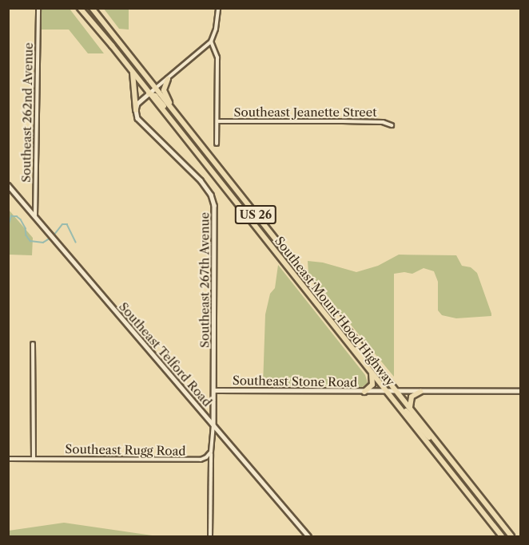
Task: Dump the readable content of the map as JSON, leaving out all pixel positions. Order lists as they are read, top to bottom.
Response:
{
  "streets": {
    "highway": ["US 26", "Southeast Mount Hood Highway"],
    "street": [
      "Southeast 262nd Avenue",
      "Southeast Jeanette Street",
      "Southeast 267th Avenue",
      "Southeast Telford Road",
      "Southeast Stone Road",
      "Southeast Rugg Road"
    ]
  },
  "crossings": [
    ["Southeast 262nd Avenue", "Southeast Telford Road"],
    ["Southeast 267th Avenue", "Southeast Telford Road"],
    ["Southeast 267th Avenue", "Southeast Stone Road"],
    ["Southeast Mount Hood Highway", "Southeast Stone Road"]
  ]
}
